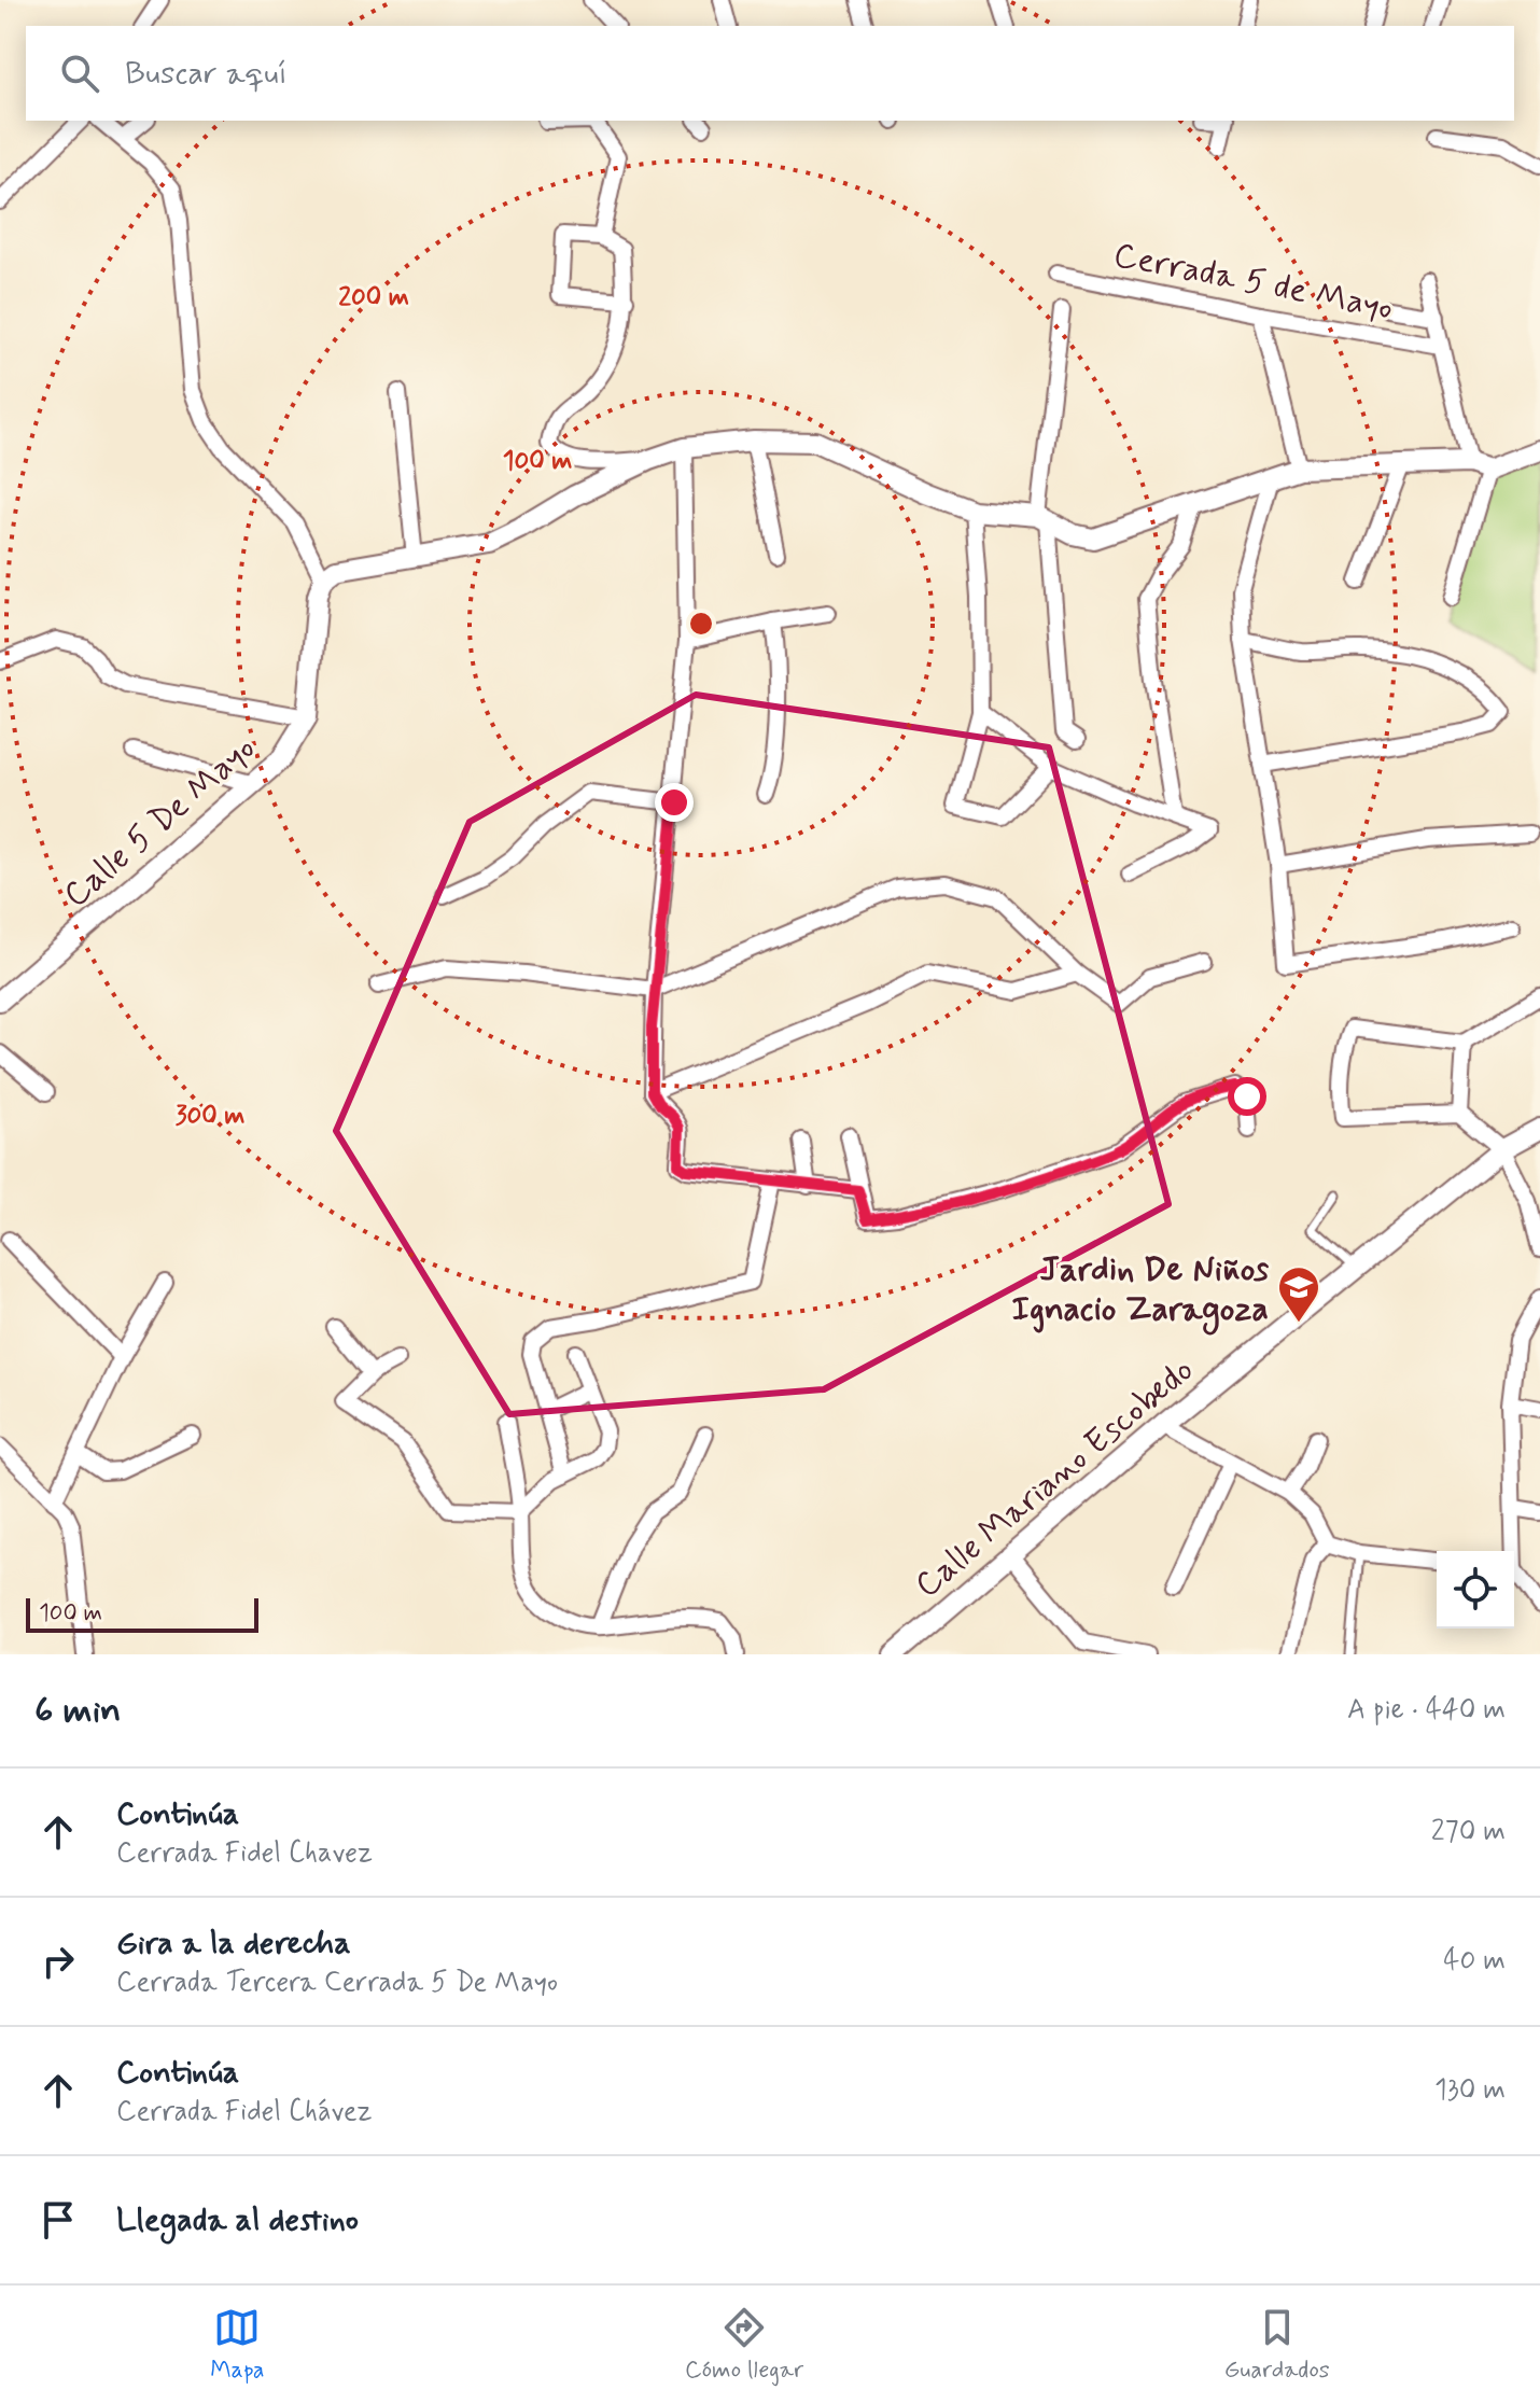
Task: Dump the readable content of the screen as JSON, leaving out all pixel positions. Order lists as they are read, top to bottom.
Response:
{
  "streets": {
    "street": ["Cerrada 5 de Mayo", "Calle 5 De Mayo", "Calle Mariano Escobedo"]
  },
  "places": {
    "school or university": ["Jardin De Niños Ignacio Zaragoza"]
  },
  "scale_bar": "100 m",
  "page": {
    "search": "Buscar aquí",
    "scale": "100 m",
    "heading": ["6 min", "A pie · 440 m"],
    "list": [
      ["Continúa", "Cerrada Fidel Chavez", "270 m"],
      ["Gira a la derecha", "Cerrada Tercera Cerrada 5 De Mayo", "40 m"],
      ["Continúa", "Cerrada Fidel Chávez", "130 m"],
      "Llegada al destino"
    ],
    "nav": ["Mapa", "Cómo llegar", "Guardados"]
  },
  "rings": ["200 m", "100 m", "300 m"]
}
